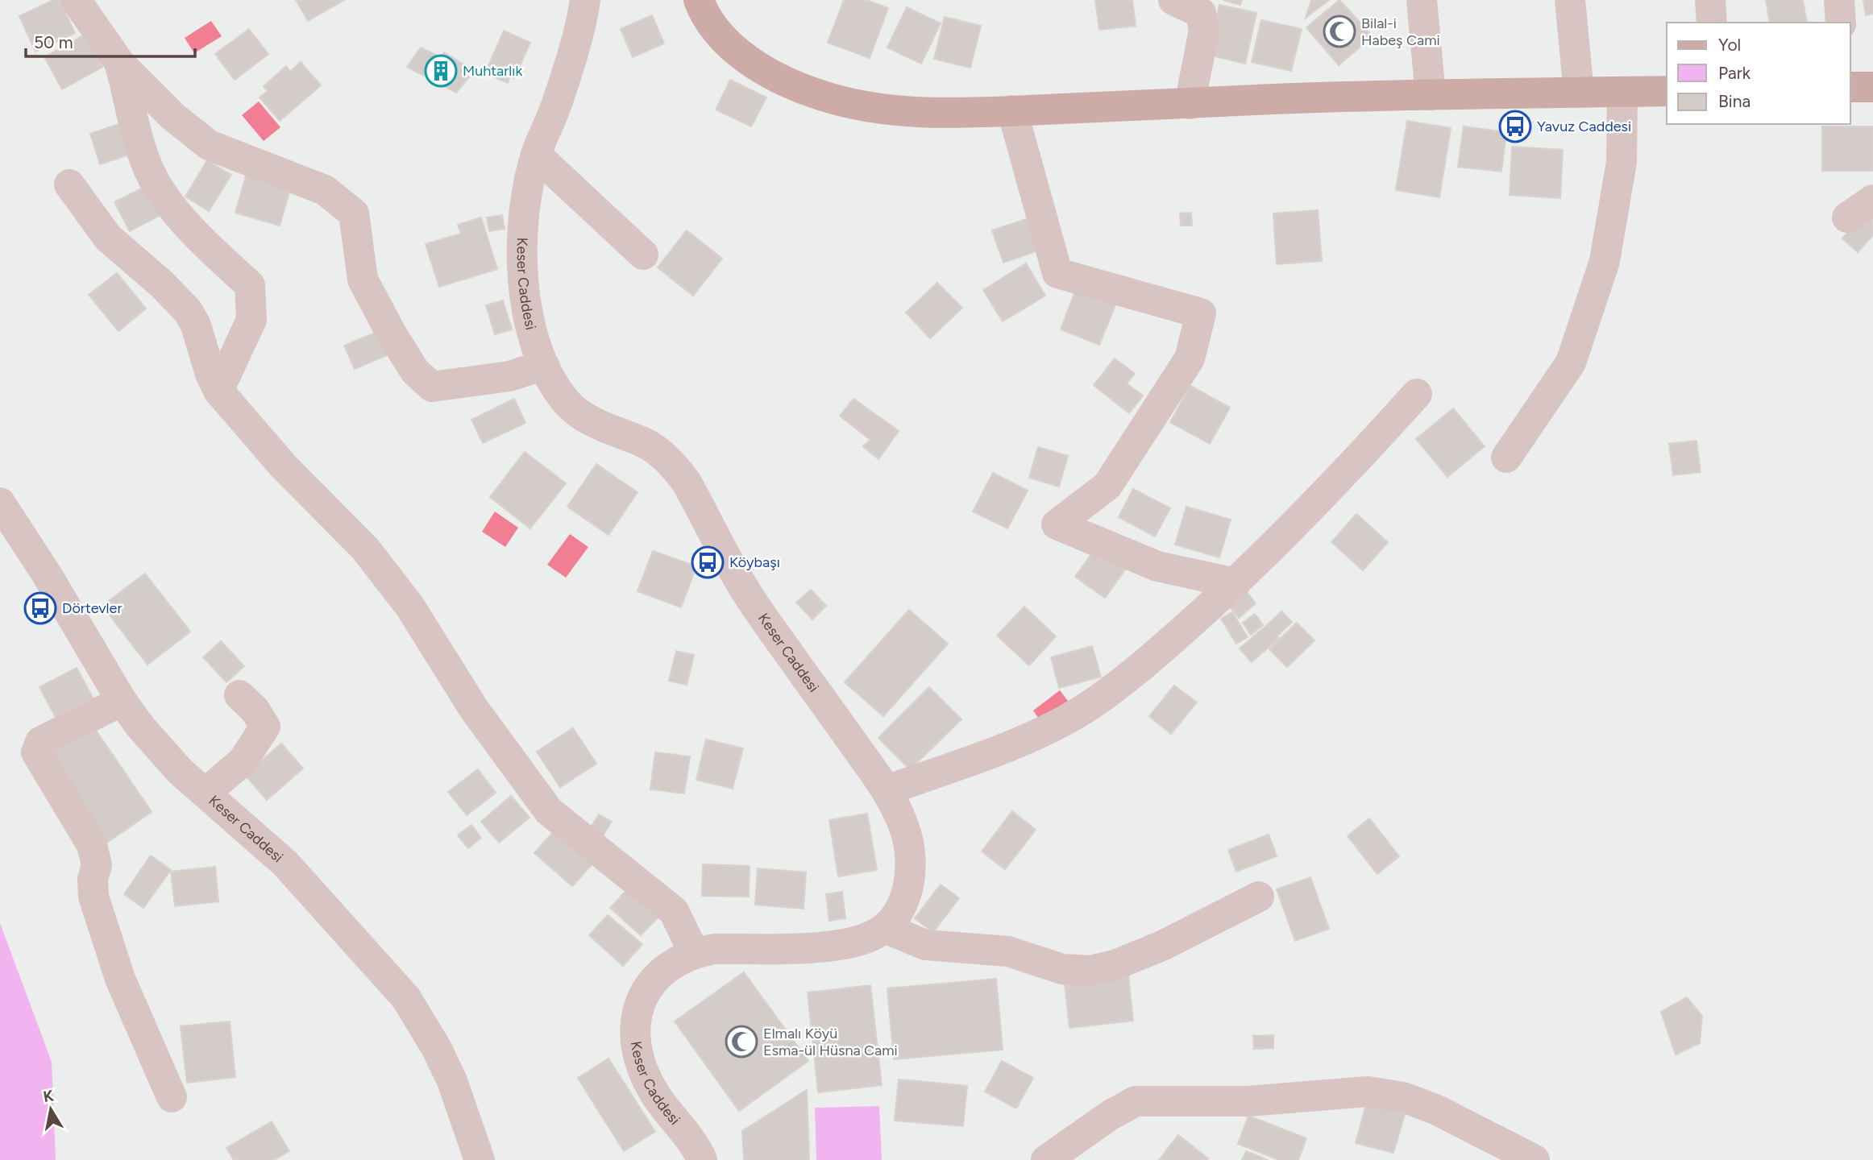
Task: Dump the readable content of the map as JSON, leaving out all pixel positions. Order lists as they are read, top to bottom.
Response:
{
  "streets": {
    "street": ["Keser Caddesi"]
  },
  "places": {
    "mosque": ["Bilal-i Habeş Cami", "Elmalı Köyü Esma-ül Hüsna Cami"],
    "building": ["Muhtarlık"],
    "bus stop": ["Yavuz Caddesi", "Köybaşı", "Dörtevler"]
  },
  "legend": ["Yol", "Park", "Bina"],
  "scale_bar": "50 m",
  "north": "top"
}
